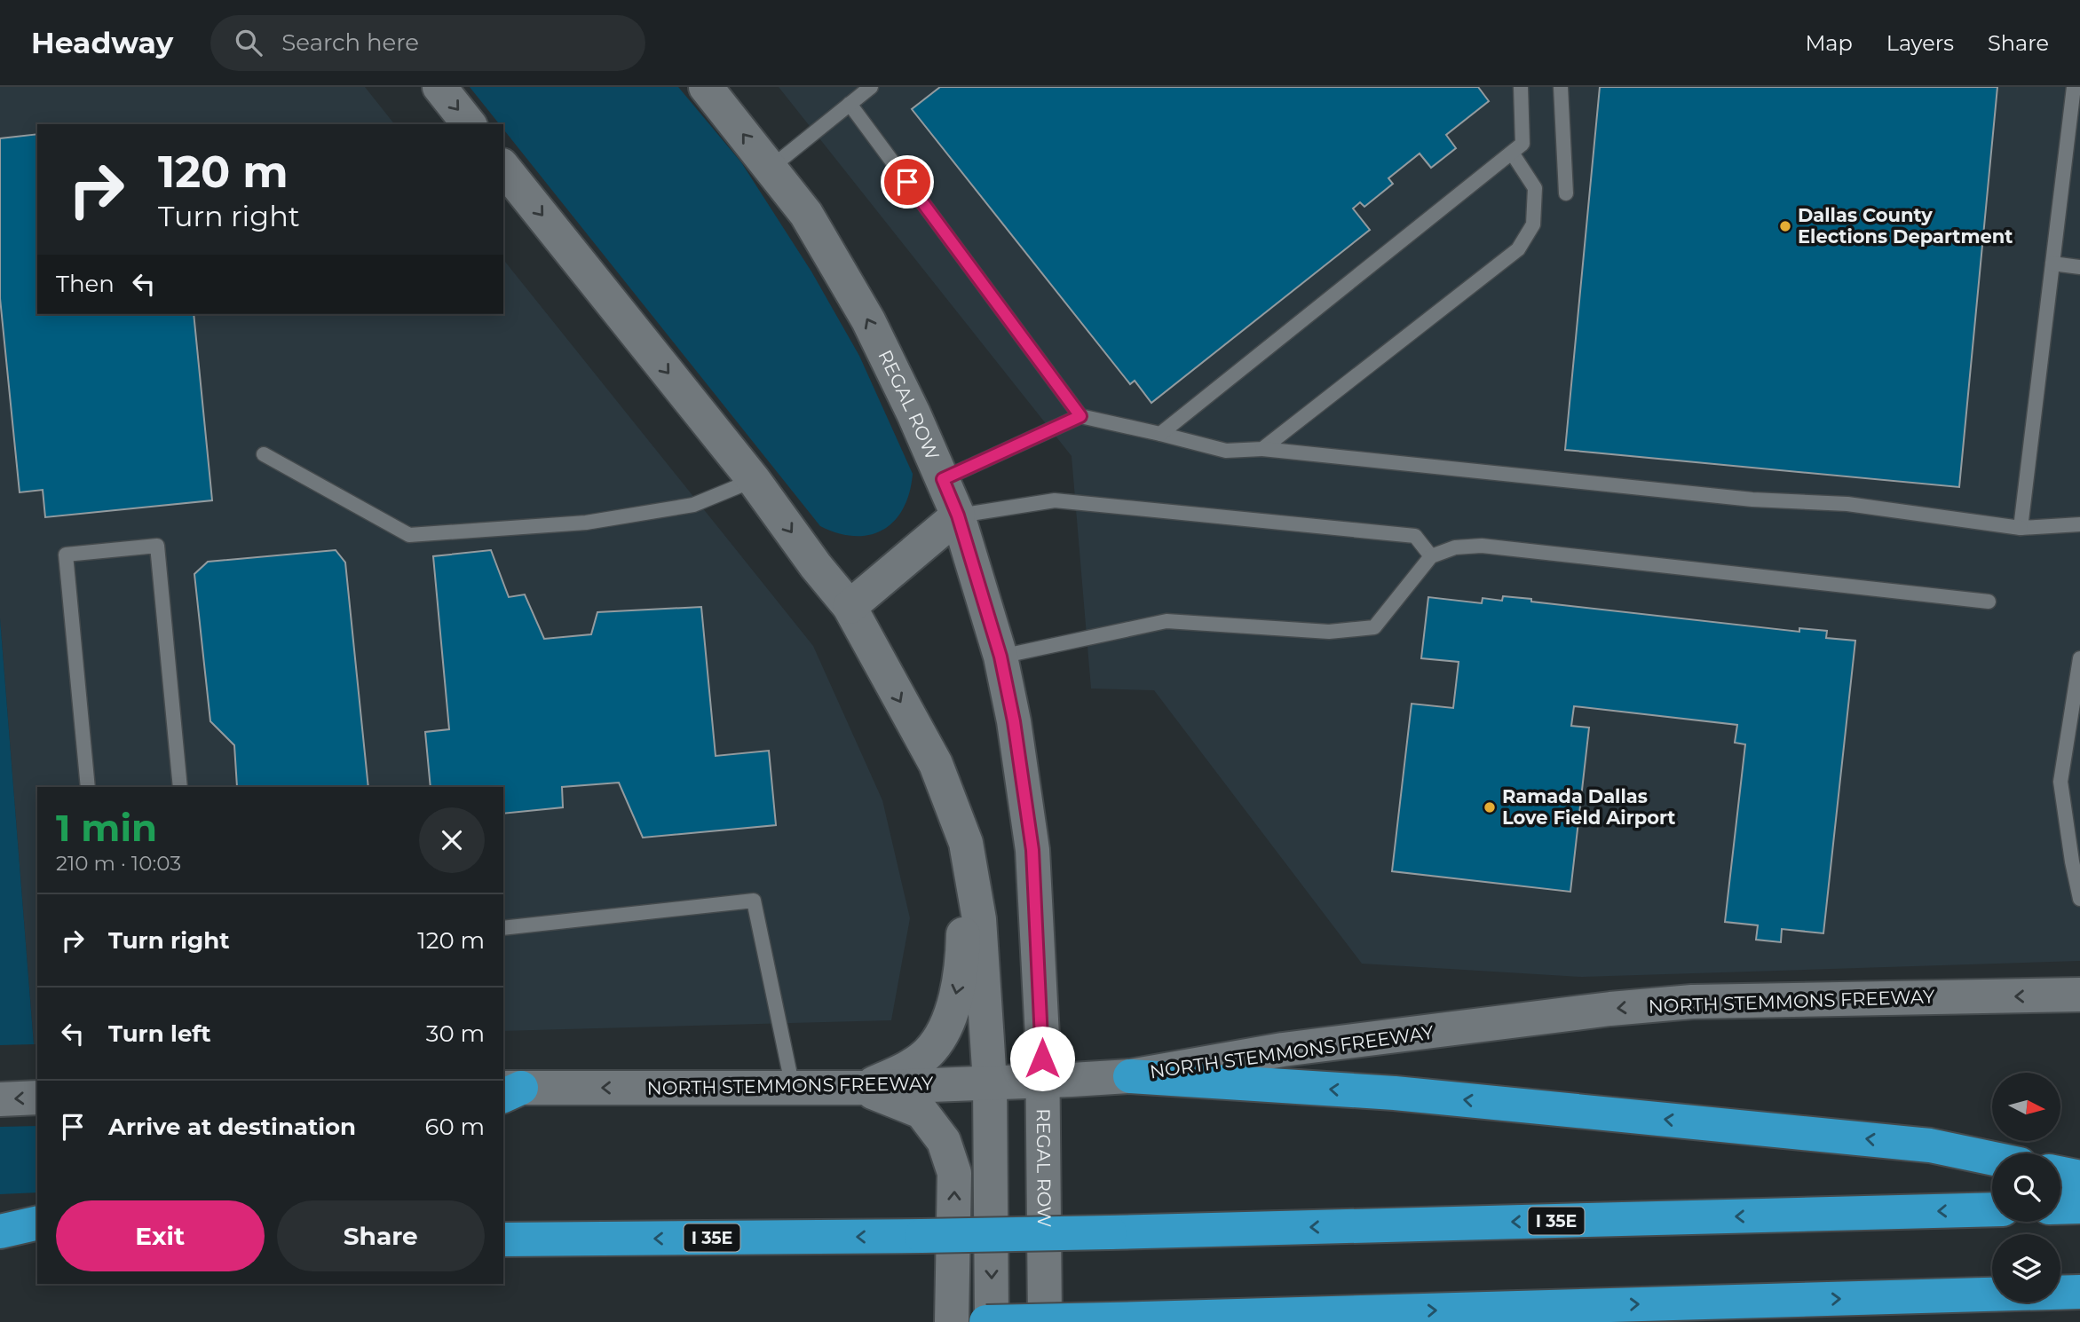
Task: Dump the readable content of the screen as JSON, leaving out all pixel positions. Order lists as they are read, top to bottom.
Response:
{
  "streets": {
    "highway": ["I 35E"],
    "main road": ["REGAL ROW", "NORTH STEMMONS FREEWAY"]
  },
  "crossings": [
    ["REGAL ROW", "NORTH STEMMONS FREEWAY"]
  ],
  "one_way": ["NORTH STEMMONS FREEWAY"],
  "places": ["Dallas County Elections Department", "Ramada Dallas Love Field Airport"],
  "north": "right",
  "page": {
    "header": "Headway",
    "search": "Search here",
    "nav": ["Map", "Layers", "Share"],
    "turn": ["120 m", "Turn right"],
    "then": "Then",
    "heading": ["1 min", "210 m · 10:03"],
    "list": [
      {
        "name": "Turn right",
        "value": "120 m"
      },
      {
        "name": "Turn left",
        "value": "30 m"
      },
      {
        "name": "Arrive at destination",
        "value": "60 m"
      }
    ],
    "buttons": ["Exit", "Share"]
  }
}
